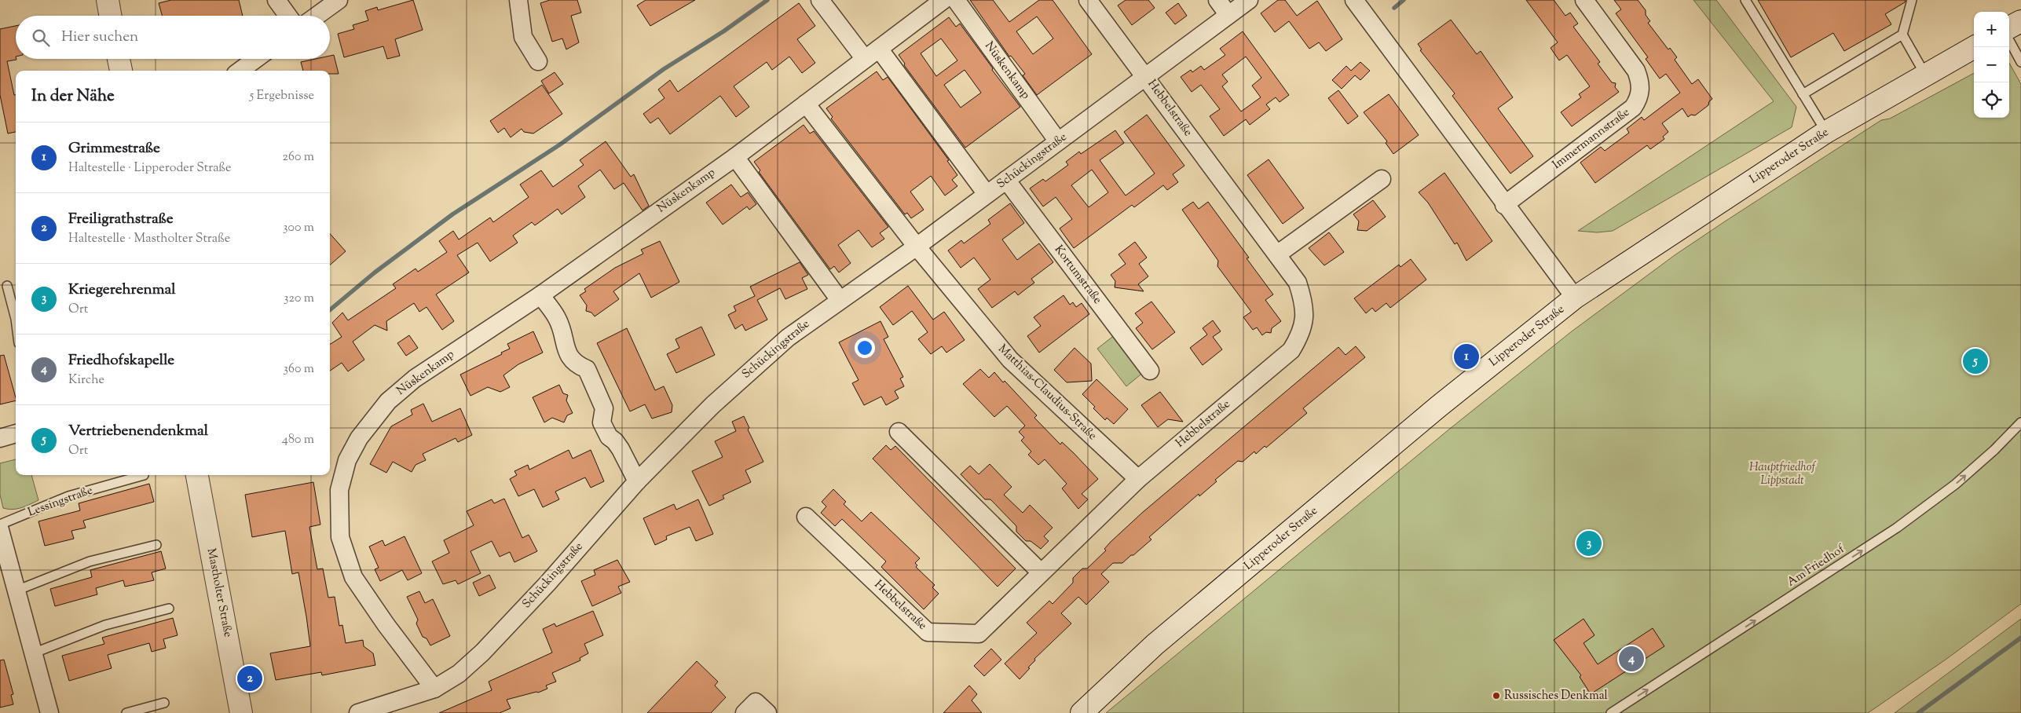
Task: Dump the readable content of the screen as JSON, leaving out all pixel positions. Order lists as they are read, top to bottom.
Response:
{
  "streets": {
    "main road": ["Lipperoder Straße", "Mastholter Straße"],
    "street": [
      "Nüskenkamp",
      "Hebbelstraße",
      "Immermannstraße",
      "Schückingstraße",
      "Kortumstraße",
      "Matthias-Claudius-Straße"
    ],
    "lane": ["Lessingstraße", "Am Friedhof"]
  },
  "crossings": [
    ["Nüskenkamp", "Schückingstraße"],
    ["Hebbelstraße", "Schückingstraße"],
    ["Hebbelstraße", "Matthias-Claudius-Straße"],
    ["Schückingstraße", "Kortumstraße"],
    ["Schückingstraße", "Matthias-Claudius-Straße"]
  ],
  "one_way": ["Am Friedhof"],
  "parks": ["Hauptfriedhof Lippstadt"],
  "places": ["Russisches Denkmal"],
  "page": {
    "map_buttons": ["+", "−"],
    "search": "Hier suchen",
    "heading": ["In der Nähe", "5 Ergebnisse"],
    "list": [
      {
        "mark": "1",
        "name": "Grimmestraße",
        "note": "Haltestelle · Lipperoder Straße",
        "value": "260 m"
      },
      {
        "mark": "2",
        "name": "Freiligrathstraße",
        "note": "Haltestelle · Mastholter Straße",
        "value": "300 m"
      },
      {
        "mark": "3",
        "name": "Kriegerehrenmal",
        "note": "Ort",
        "value": "320 m"
      },
      {
        "mark": "4",
        "name": "Friedhofskapelle",
        "note": "Kirche",
        "value": "360 m"
      },
      {
        "mark": "5",
        "name": "Vertriebenendenkmal",
        "note": "Ort",
        "value": "480 m"
      }
    ],
    "pins": [
      "1",
      "5",
      "3",
      "4",
      "2"
    ]
  }
}
